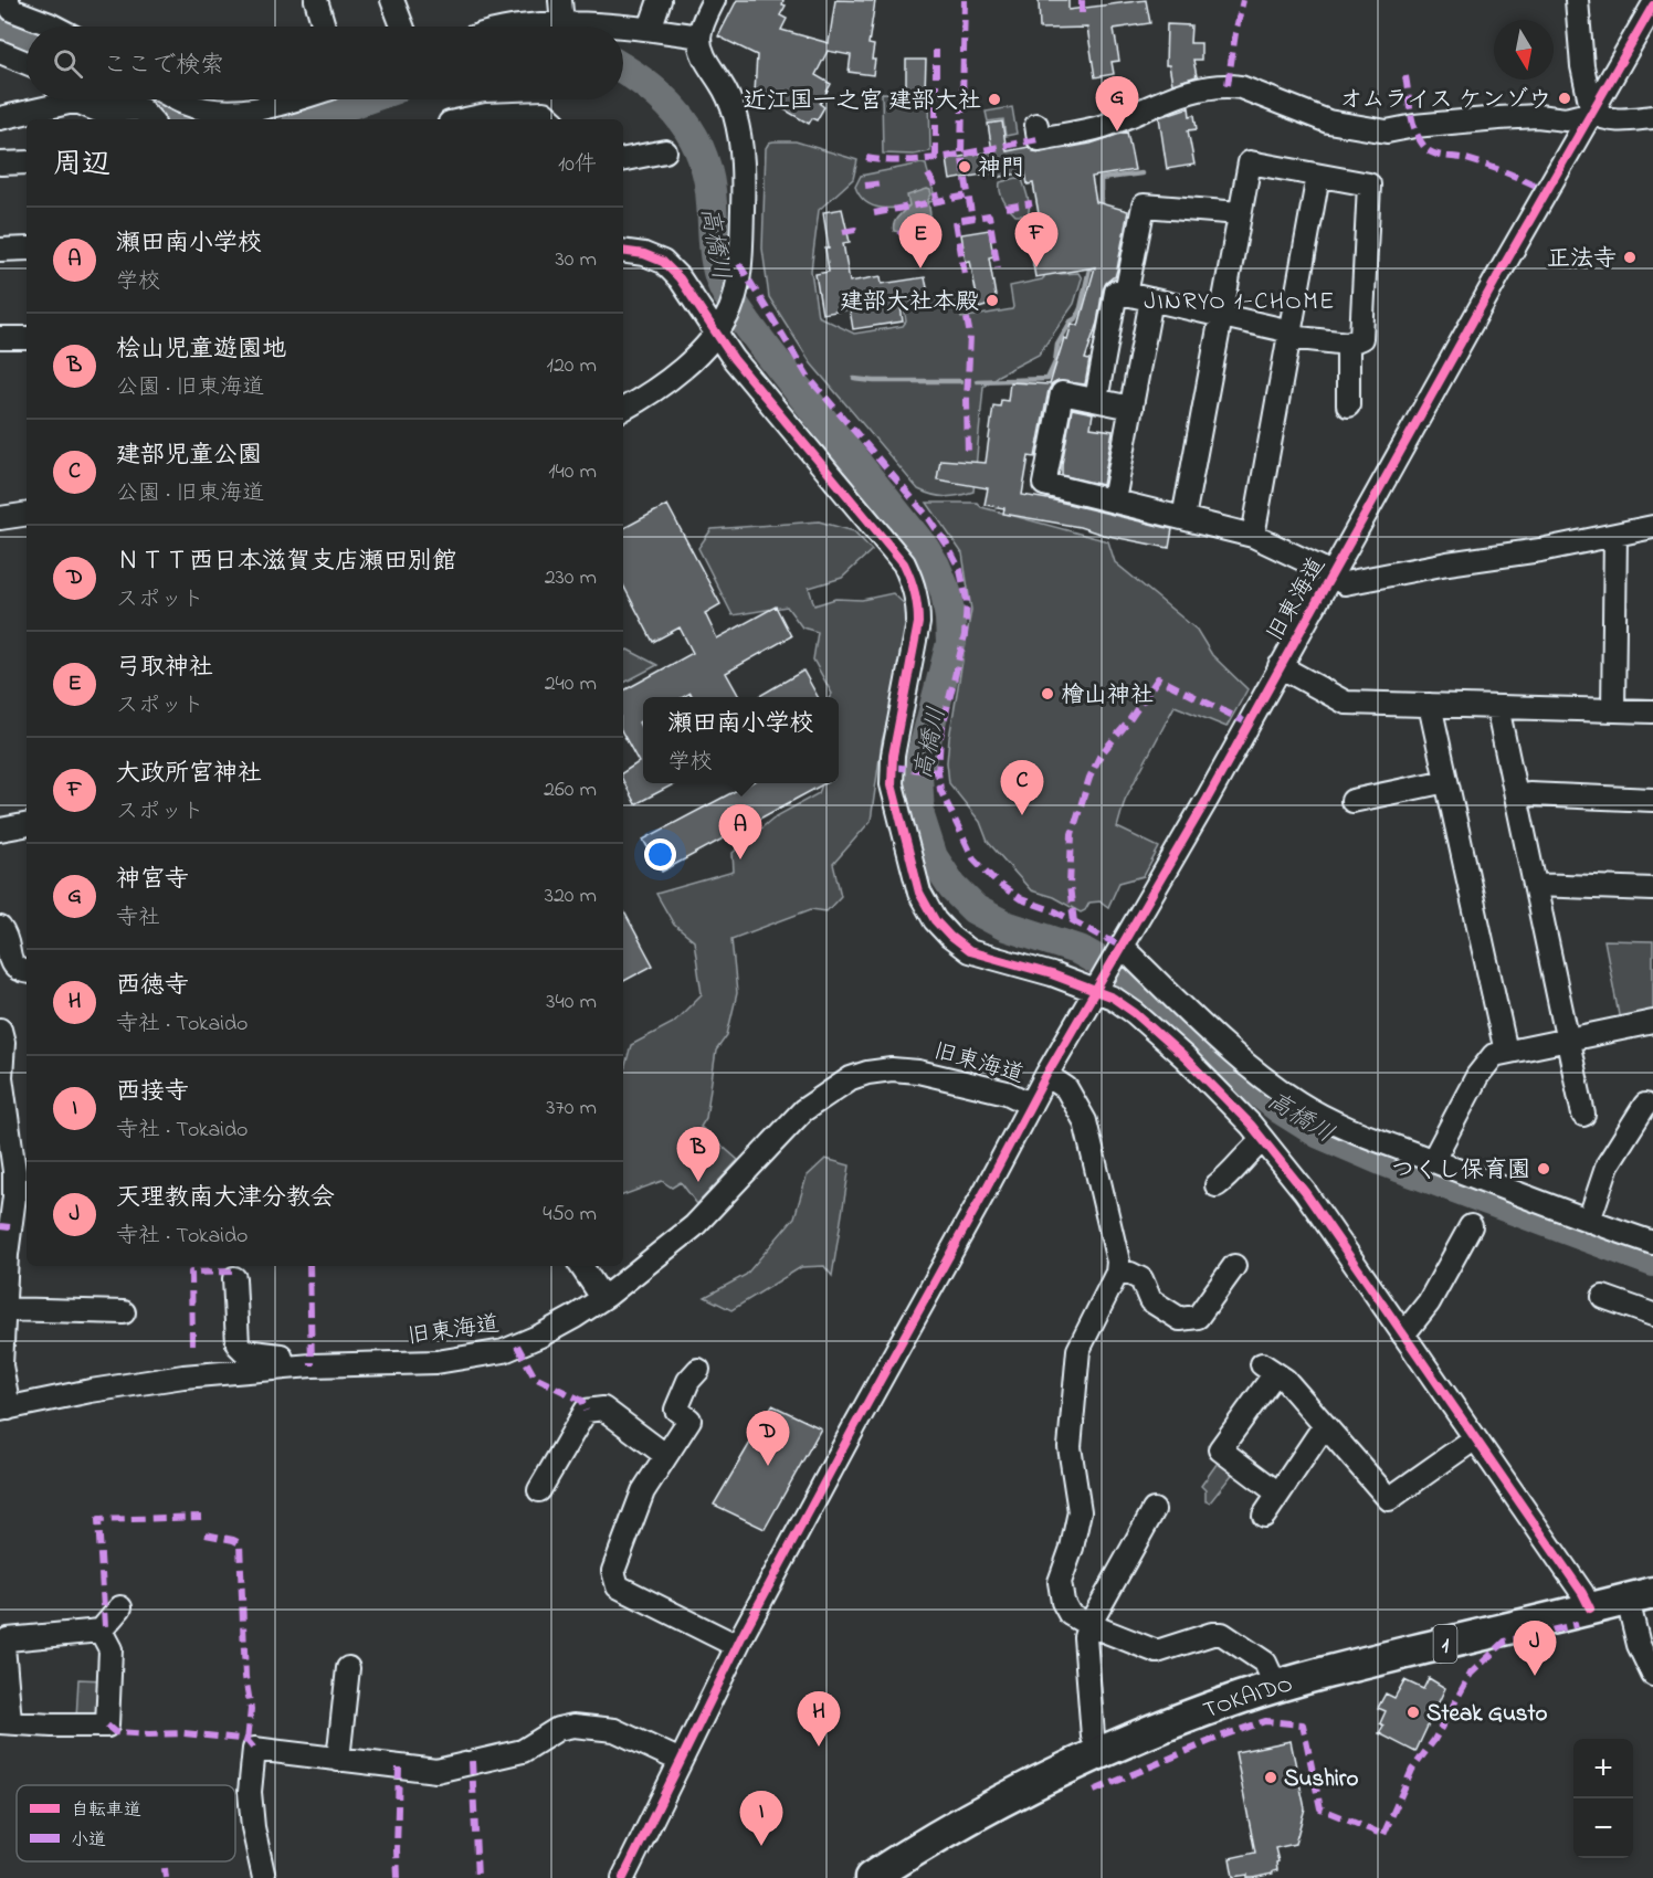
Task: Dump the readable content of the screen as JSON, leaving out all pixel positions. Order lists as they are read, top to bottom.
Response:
{
  "streets": {
    "highway": ["1", "TOKAIDO"],
    "street": ["旧東海道"]
  },
  "districts": ["JINRYO 1-CHOME"],
  "water": ["高橋川"],
  "places": [
    "オムライス ケンゾウ",
    "近江国一之宮 建部大社",
    "神門",
    "正法寺",
    "建部大社本殿",
    "檜山神社",
    "つくし保育園",
    "Steak Gusto",
    "Sushiro"
  ],
  "legend": ["自転車道", "小道"],
  "north": "bottom",
  "page": {
    "search": "ここで検索",
    "pins": [
      "G",
      "F",
      "E",
      "C",
      "A",
      "B",
      "D",
      "J",
      "H",
      "I"
    ],
    "heading": ["周辺", "10件"],
    "list": [
      {
        "mark": "A",
        "name": "瀬田南小学校",
        "note": "学校",
        "value": "30 m"
      },
      {
        "mark": "B",
        "name": "桧山児童遊園地",
        "note": "公園 · 旧東海道",
        "value": "120 m"
      },
      {
        "mark": "C",
        "name": "建部児童公園",
        "note": "公園 · 旧東海道",
        "value": "140 m"
      },
      {
        "mark": "D",
        "name": "ＮＴＴ西日本滋賀支店瀬田別館",
        "note": "スポット",
        "value": "230 m"
      },
      {
        "mark": "E",
        "name": "弓取神社",
        "note": "スポット",
        "value": "240 m"
      },
      {
        "mark": "F",
        "name": "大政所宮神社",
        "note": "スポット",
        "value": "260 m"
      },
      {
        "mark": "G",
        "name": "神宮寺",
        "note": "寺社",
        "value": "320 m"
      },
      {
        "mark": "H",
        "name": "西徳寺",
        "note": "寺社 · Tokaido",
        "value": "340 m"
      },
      {
        "mark": "I",
        "name": "西接寺",
        "note": "寺社 · Tokaido",
        "value": "370 m"
      },
      {
        "mark": "J",
        "name": "天理教南大津分教会",
        "note": "寺社 · Tokaido",
        "value": "450 m"
      }
    ],
    "popup": ["瀬田南小学校", "学校"],
    "map_buttons": ["+", "−"]
  }
}
